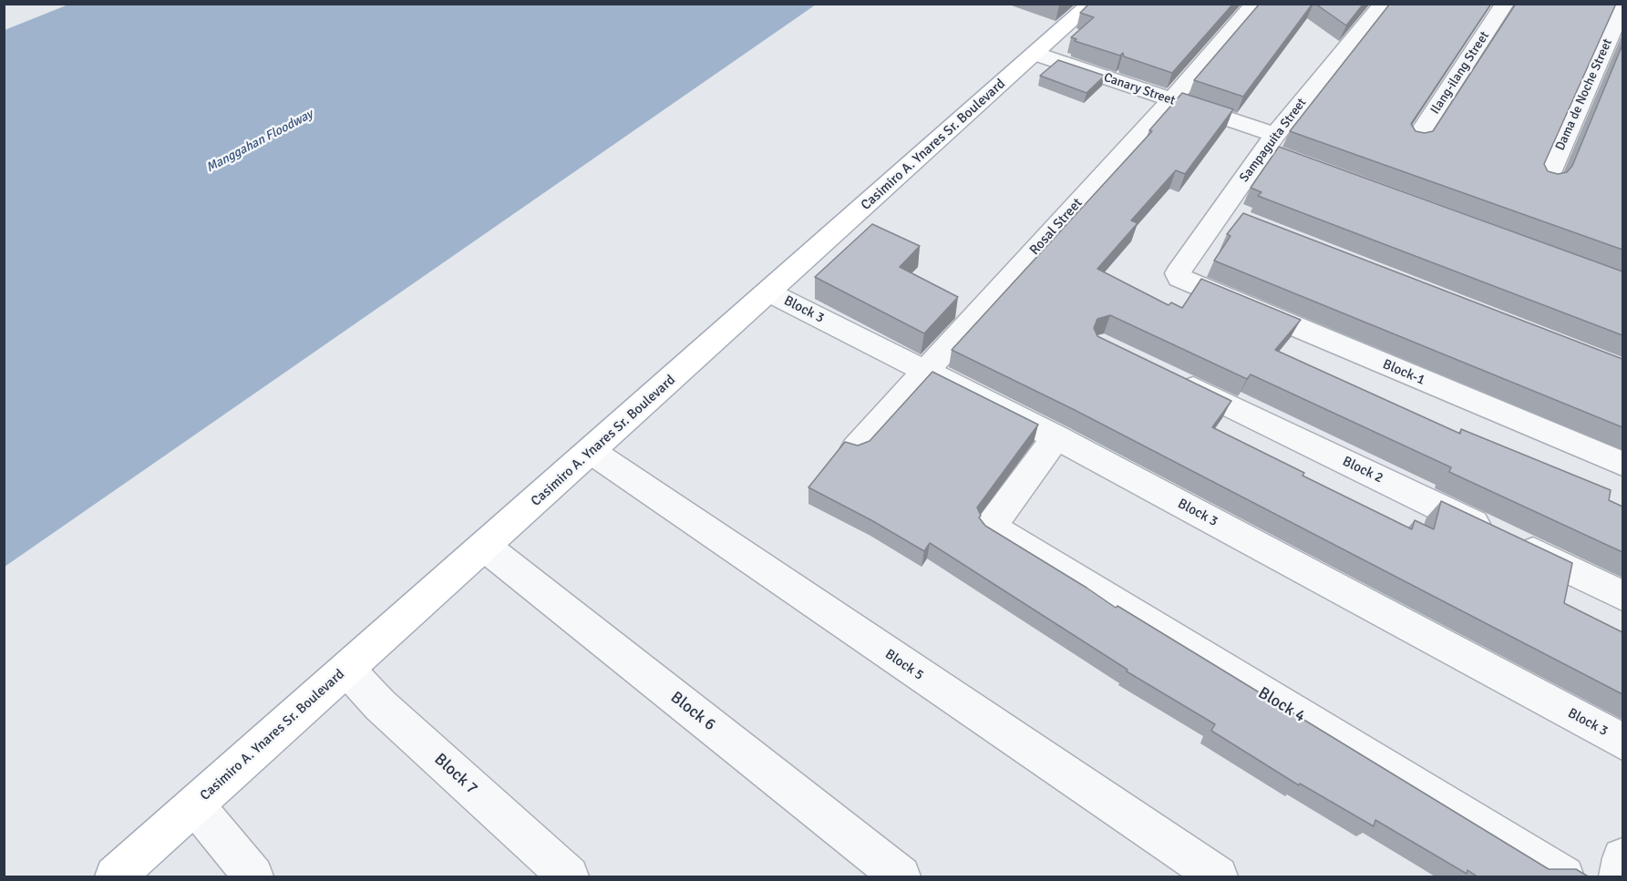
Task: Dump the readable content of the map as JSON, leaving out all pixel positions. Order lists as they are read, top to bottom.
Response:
{
  "streets": {
    "main road": ["Casimiro A. Ynares Sr. Boulevard"],
    "street": [
      "Ilang-ilang Street",
      "Canary Street",
      "Dama de Noche Street",
      "Sampaguita Street",
      "Rosal Street",
      "Block 3",
      "Block-1",
      "Block 2",
      "Block 5",
      "Block 4",
      "Block 6",
      "Block 7"
    ]
  },
  "crossings": [
    ["Canary Street", "Sampaguita Street"],
    ["Canary Street", "Casimiro A. Ynares Sr. Boulevard"],
    ["Canary Street", "Rosal Street"],
    ["Sampaguita Street", "Block-1"],
    ["Casimiro A. Ynares Sr. Boulevard", "Block 3"],
    ["Casimiro A. Ynares Sr. Boulevard", "Block 5"],
    ["Casimiro A. Ynares Sr. Boulevard", "Block 6"],
    ["Casimiro A. Ynares Sr. Boulevard", "Block 7"],
    ["Rosal Street", "Block 3"],
    ["Block 3", "Block 4"]
  ],
  "water": ["Manggahan Floodway"]
}
